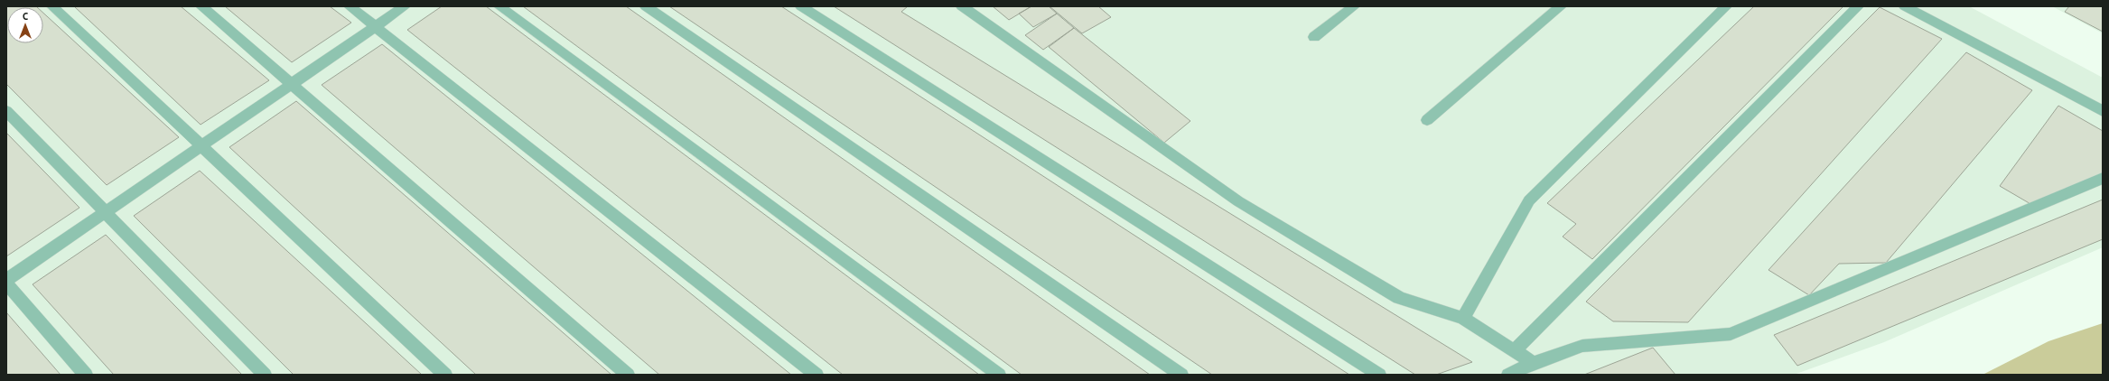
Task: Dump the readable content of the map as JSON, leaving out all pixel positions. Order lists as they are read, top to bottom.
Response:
{
  "north": "top"
}
